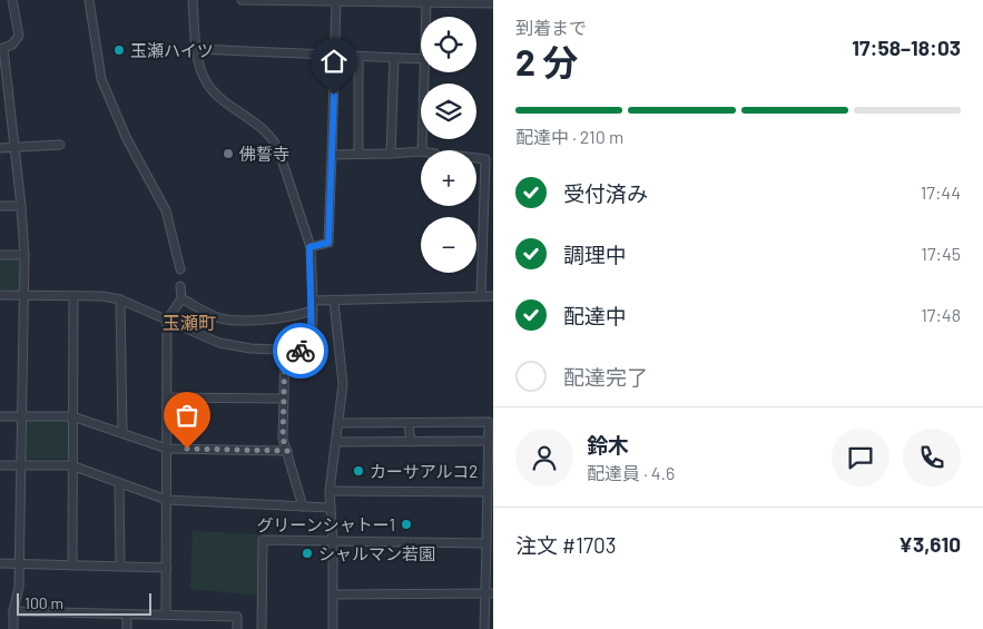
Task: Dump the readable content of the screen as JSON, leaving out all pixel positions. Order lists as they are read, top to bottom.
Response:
{
  "districts": ["玉瀬町"],
  "places": [
    "玉瀬ハイツ",
    "佛誓寺",
    "カーサアルコ2",
    "グリーンシャトー1",
    "シャルマン若園"
  ],
  "scale_bar": "100 m",
  "page": {
    "heading": ["2 分", "到着まで", "17:58–18:03"],
    "panel": [
      "鈴木",
      "配達員 · 4.6",
      "注文 #1703",
      "¥3,610"
    ],
    "map_buttons": ["+", "−"],
    "bar": "配達中 · 210 m",
    "list": [
      ["受付済み", "17:44"],
      ["調理中", "17:45"],
      ["配達中", "17:48"],
      "配達完了"
    ],
    "scale": "100 m"
  }
}
